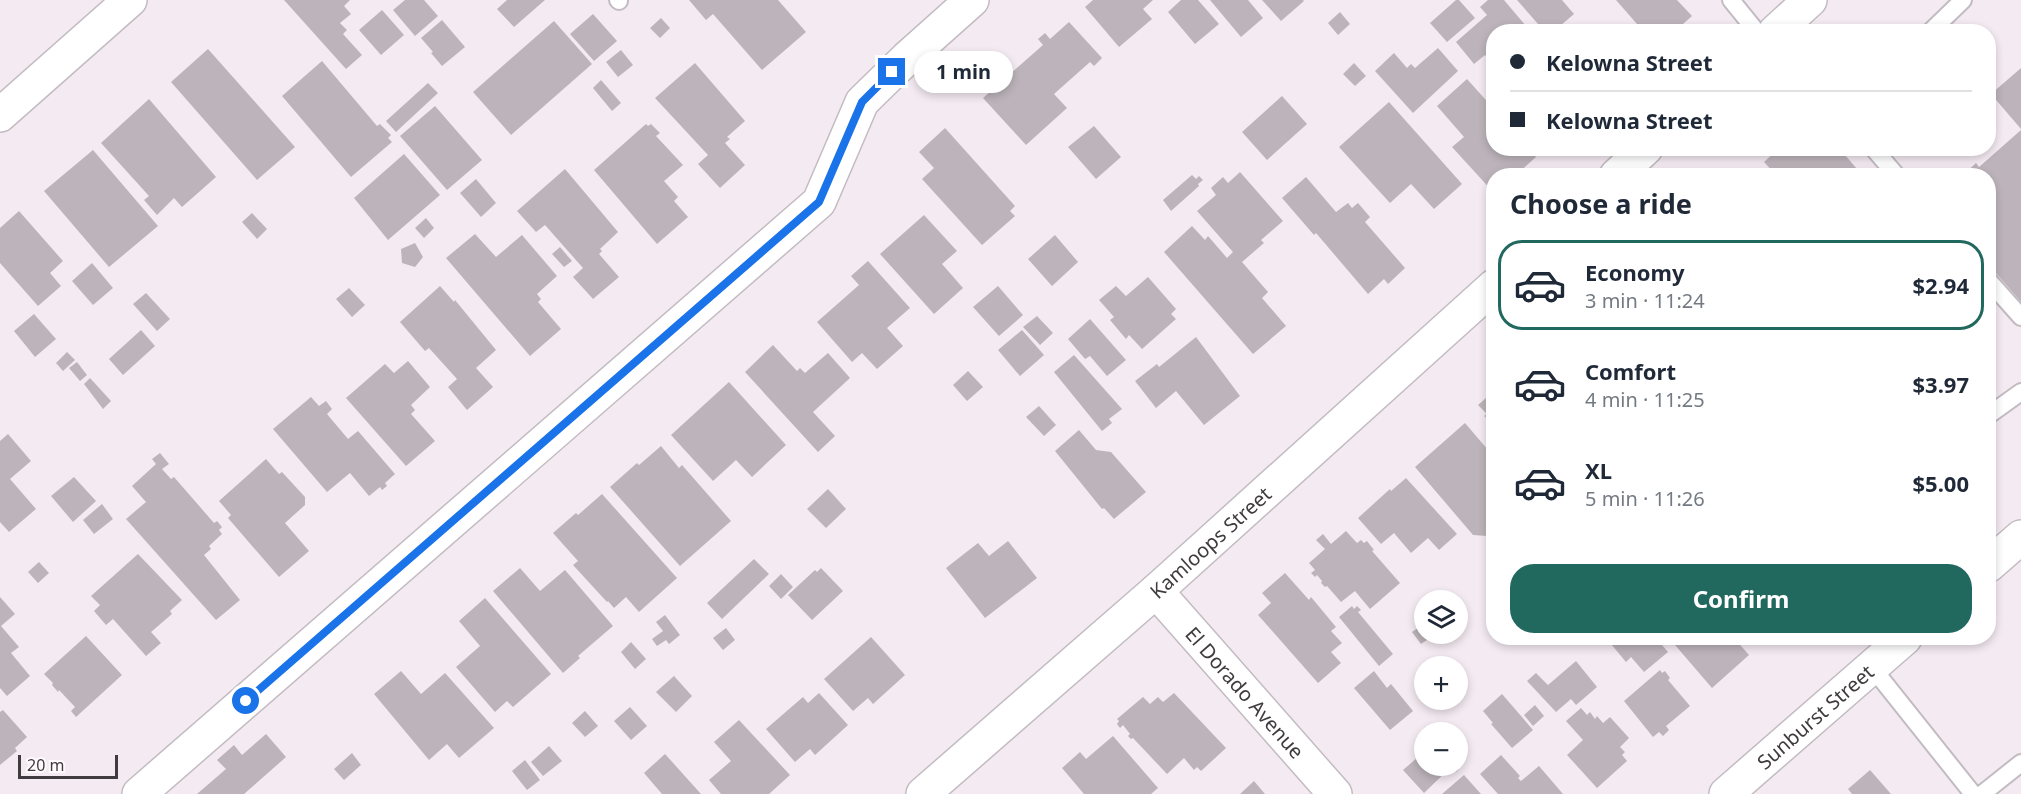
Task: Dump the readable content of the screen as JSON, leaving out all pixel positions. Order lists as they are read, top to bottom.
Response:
{
  "streets": {
    "street": ["Kamloops Street", "El Dorado Avenue", "Sunburst Street"]
  },
  "crossings": [
    ["Kamloops Street", "El Dorado Avenue"]
  ],
  "scale_bar": "20 m",
  "page": {
    "banner": ["Kelowna Street", "Kelowna Street"],
    "bubble": "1 min",
    "heading": "Choose a ride",
    "list": [
      {
        "name": "Economy",
        "note": "3 min · 11:24",
        "value": "$2.94"
      },
      {
        "name": "Comfort",
        "note": "4 min · 11:25",
        "value": "$3.97"
      },
      {
        "name": "XL",
        "note": "5 min · 11:26",
        "value": "$5.00"
      }
    ],
    "buttons": "Confirm",
    "map_buttons": ["+", "−"],
    "scale": "20 m"
  }
}
